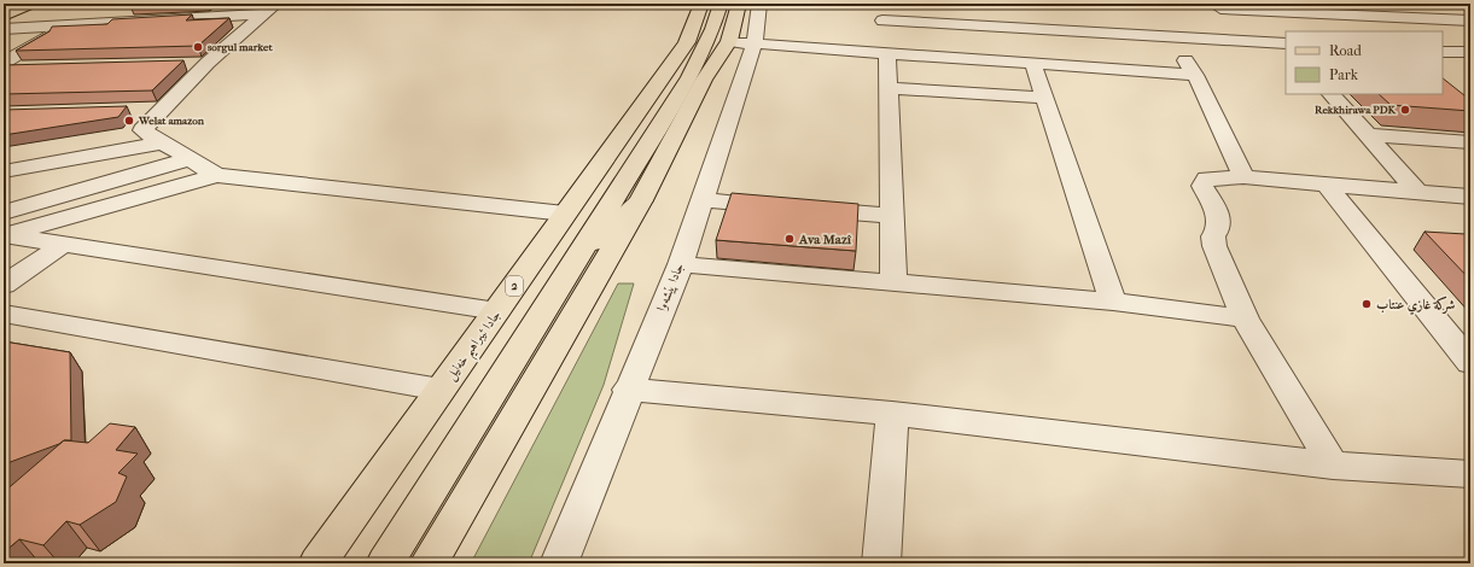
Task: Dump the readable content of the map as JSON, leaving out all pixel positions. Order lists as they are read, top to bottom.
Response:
{
  "streets": {
    "main road": ["2", "جادا ئیبراهیم خەلیل"],
    "street": ["جادا پێشەوا"]
  },
  "places": [
    "sorgul market",
    "Rekkhirawa PDK",
    "Welat amazon",
    "Ava Mazî",
    "شركة غازي عنتاب"
  ],
  "legend": ["Road", "Park"]
}
